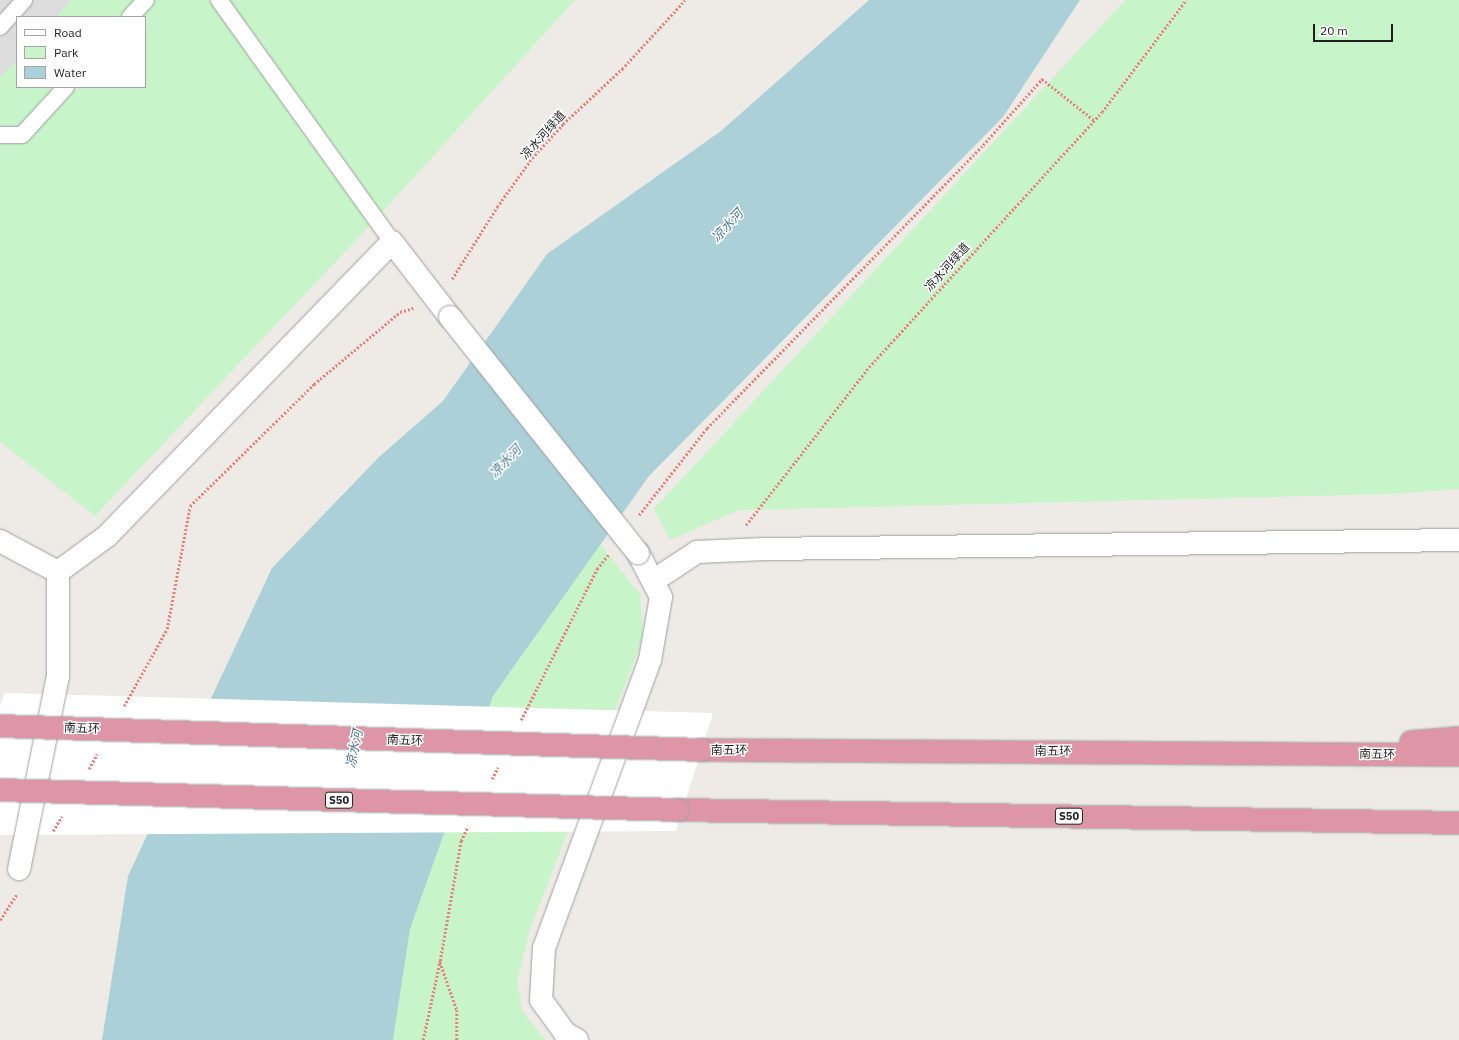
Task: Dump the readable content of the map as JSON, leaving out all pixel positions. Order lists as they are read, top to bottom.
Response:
{
  "streets": {
    "highway": ["南五环", "S50"],
    "path": ["凉水河绿道"]
  },
  "water": ["凉水河"],
  "legend": ["Road", "Park", "Water"],
  "scale_bar": "20 m"
}
